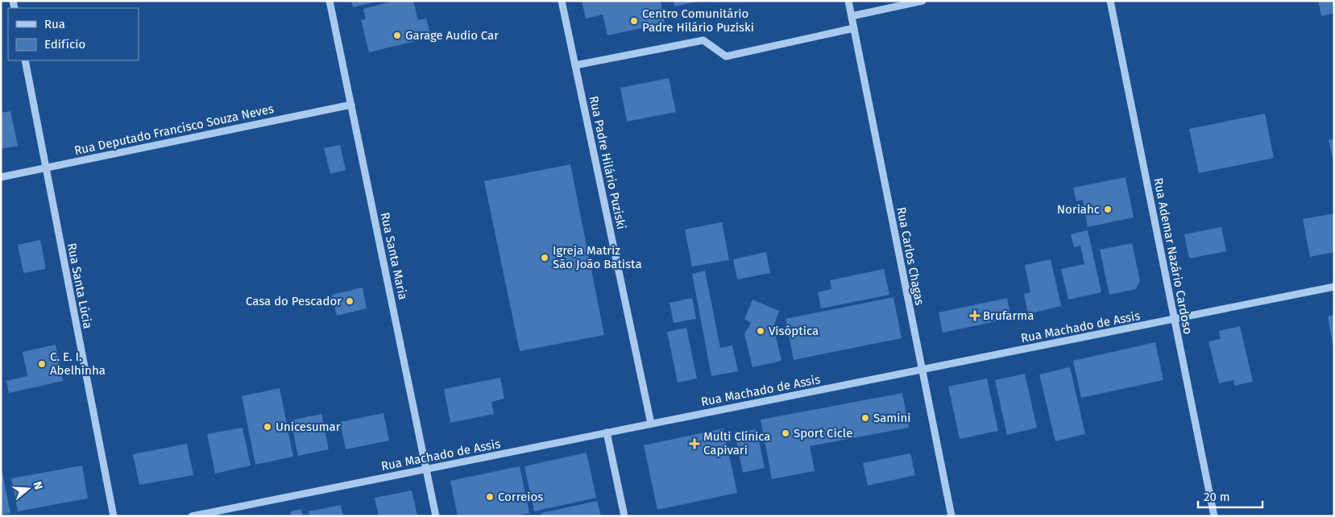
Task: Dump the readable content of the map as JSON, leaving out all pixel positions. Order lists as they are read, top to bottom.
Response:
{
  "streets": {
    "street": [
      "Rua Deputado Francisco Souza Neves",
      "Rua Padre Hilário Puziski",
      "Rua Santa Maria",
      "Rua Carlos Chagas",
      "Rua Ademar Nazário Cardoso",
      "Rua Santa Lúcia",
      "Rua Machado de Assis"
    ]
  },
  "crossings": [
    ["Rua Deputado Francisco Souza Neves", "Rua Santa Maria"],
    ["Rua Deputado Francisco Souza Neves", "Rua Santa Lúcia"],
    ["Rua Padre Hilário Puziski", "Rua Machado de Assis"],
    ["Rua Santa Maria", "Rua Machado de Assis"],
    ["Rua Carlos Chagas", "Rua Machado de Assis"],
    ["Rua Ademar Nazário Cardoso", "Rua Machado de Assis"]
  ],
  "places": {
    "other": [
      "Centro Comunitário Padre Hilário Puziski",
      "Garage Audio Car",
      "Noriahc",
      "Igreja Matriz São João Batista",
      "Casa do Pescador",
      "Visóptica",
      "C. E. I. Abelhinha",
      "Samini",
      "Unicesumar",
      "Sport Cicle",
      "Correios"
    ],
    "health": ["Brufarma", "Multi Clínica Capivari"]
  },
  "legend": ["Rua", "Edifício"],
  "scale_bar": "20 m",
  "north": "right"
}
